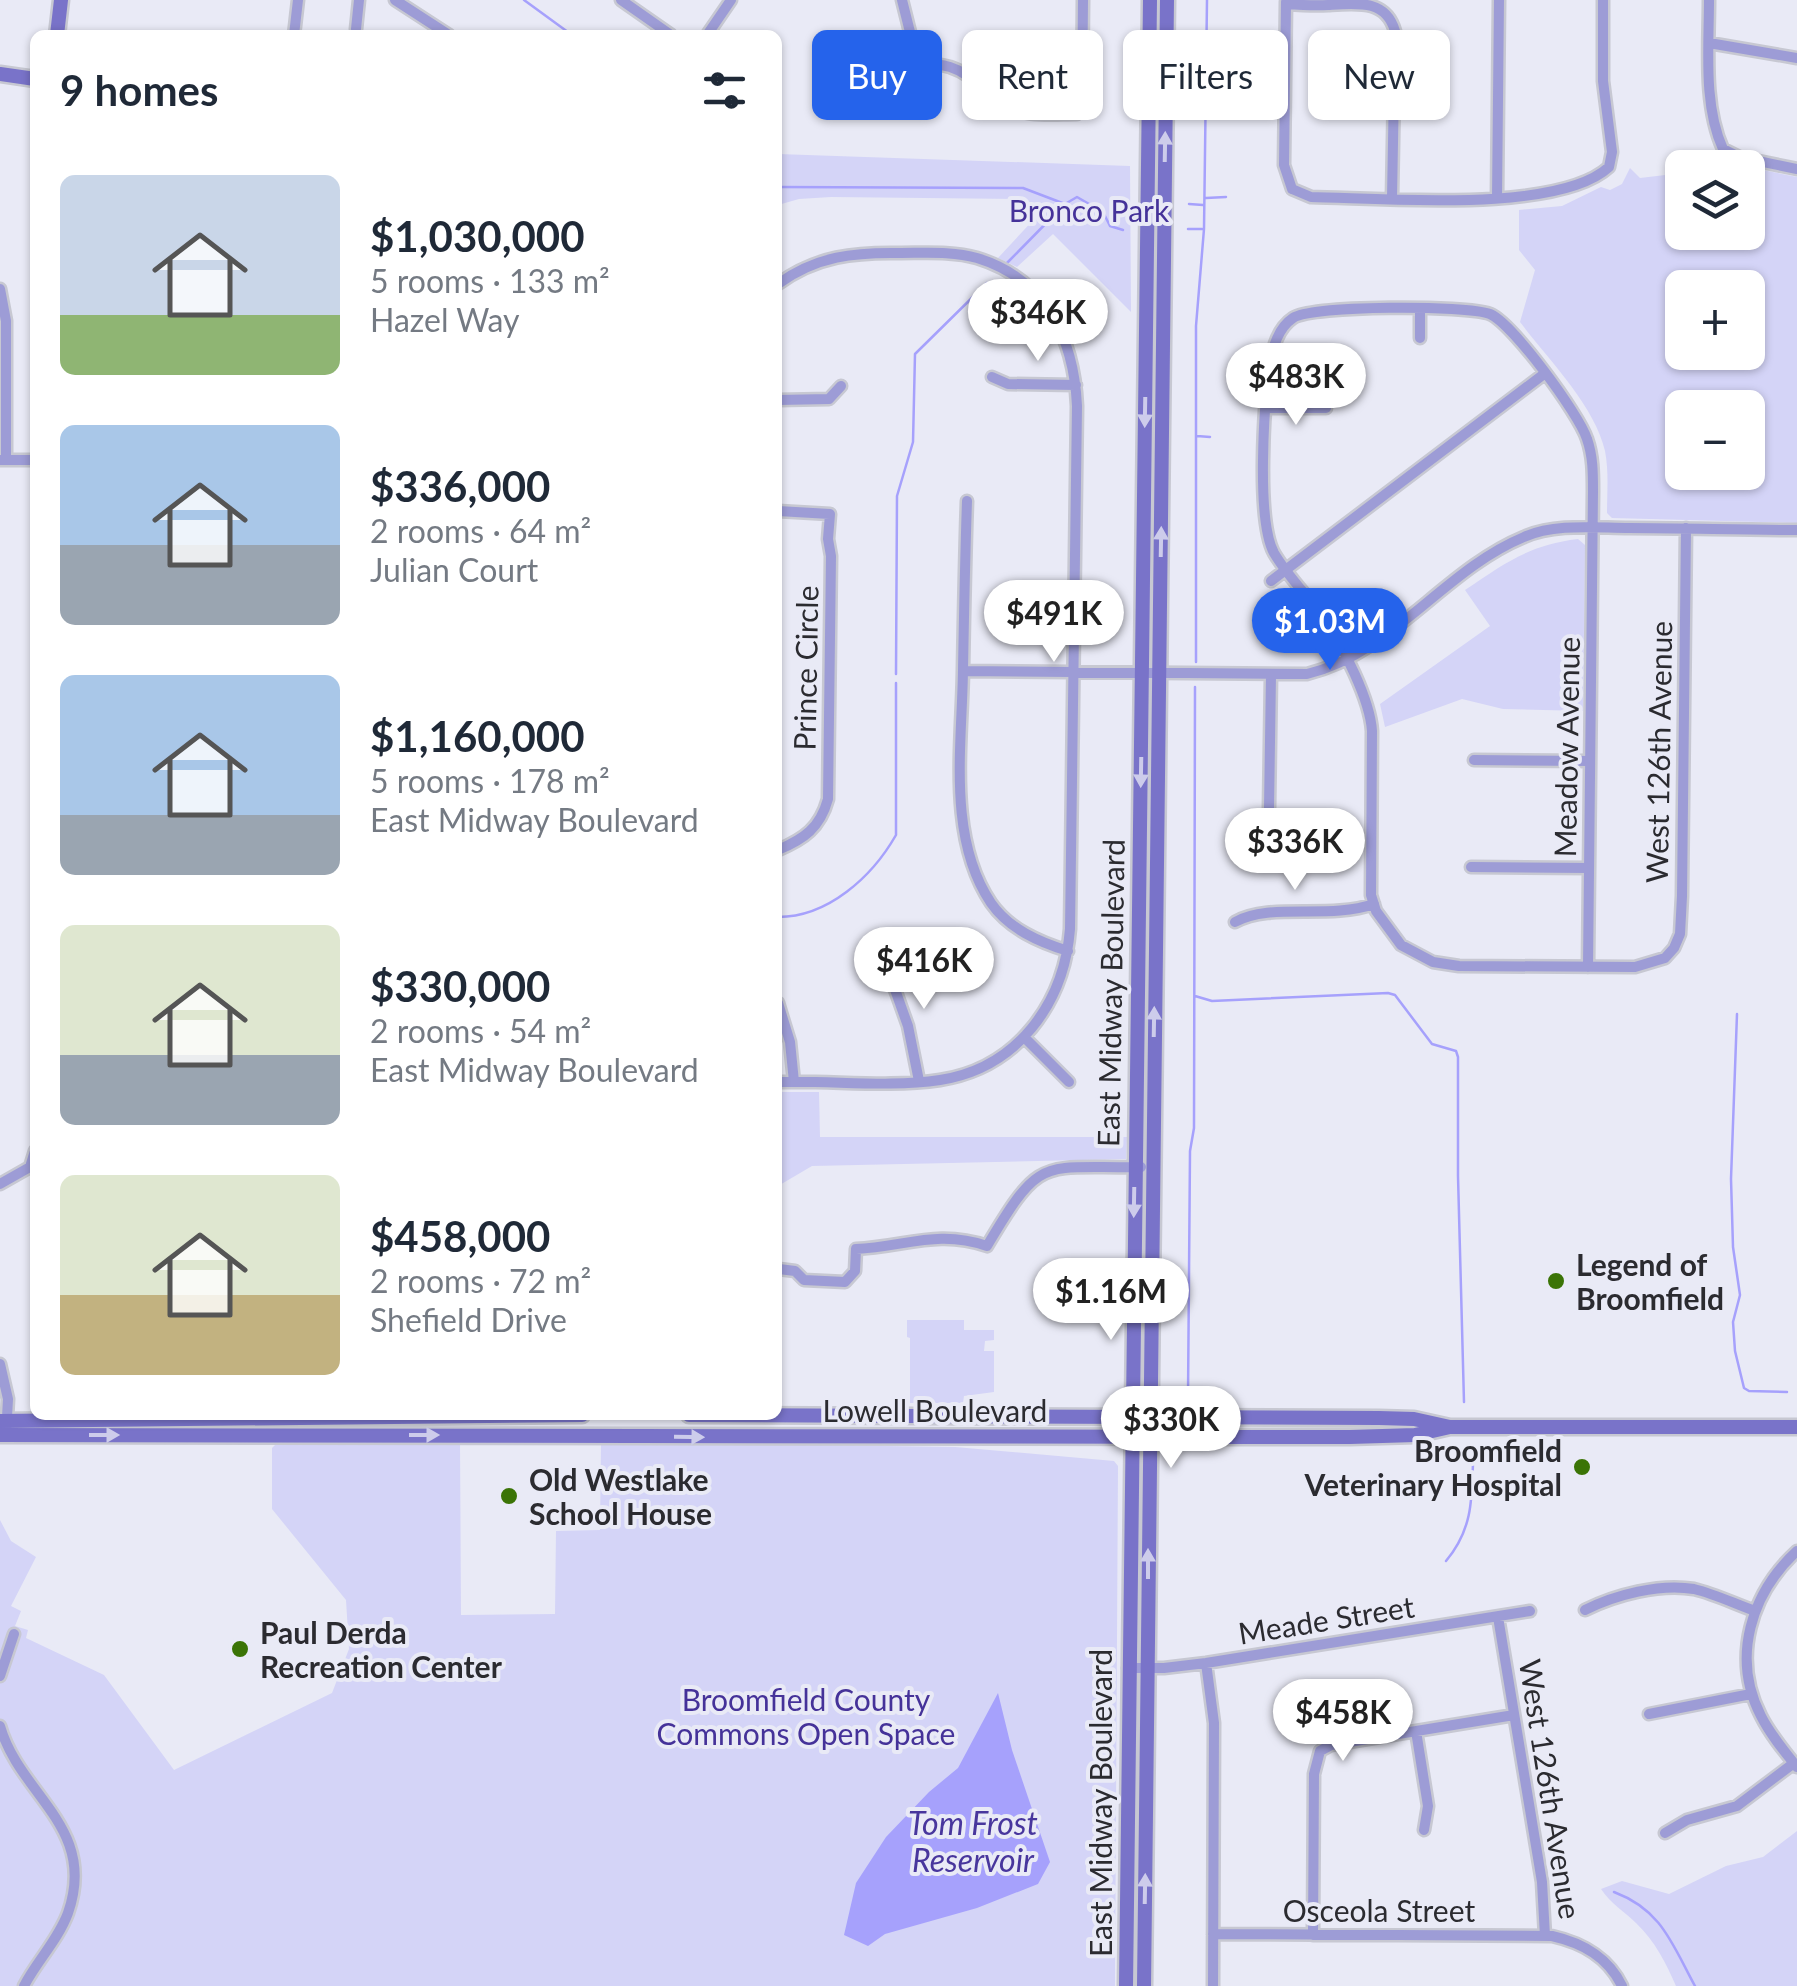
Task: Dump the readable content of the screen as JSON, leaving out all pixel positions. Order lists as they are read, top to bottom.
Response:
{
  "streets": {
    "main road": ["East Midway Boulevard", "Lowell Boulevard"],
    "street": [
      "Prince Circle",
      "Meadow Avenue",
      "West 126th Avenue",
      "Meade Street",
      "Osceola Street"
    ]
  },
  "crossings": [
    ["Meadow Avenue", "West 126th Avenue"],
    ["West 126th Avenue", "Meade Street"],
    ["West 126th Avenue", "Osceola Street"],
    ["East Midway Boulevard", "Lowell Boulevard"],
    ["East Midway Boulevard", "Meade Street"]
  ],
  "water": ["Tom Frost Reservoir"],
  "parks": ["Bronco Park", "Broomfield County Commons Open Space"],
  "places": [
    "Legend of Broomfield",
    "Broomfield Veterinary Hospital",
    "Old Westlake School House",
    "Paul Derda Recreation Center"
  ],
  "page": {
    "chip": [
      "Buy",
      "Rent",
      "Filters",
      "New"
    ],
    "heading": "9 homes",
    "map_buttons": ["+", "−"],
    "list": [
      {
        "name": "$1,030,000",
        "note": "5 rooms · 133 m² · Hazel Way"
      },
      {
        "name": "$336,000",
        "note": "2 rooms · 64 m² · Julian Court"
      },
      {
        "name": "$1,160,000",
        "note": "5 rooms · 178 m² · East Midway Boulevard"
      },
      {
        "name": "$330,000",
        "note": "2 rooms · 54 m² · East Midway Boulevard"
      },
      {
        "name": "$458,000",
        "note": "2 rooms · 72 m² · Shefield Drive"
      }
    ],
    "price": [
      "$346K",
      "$483K",
      "$491K",
      "$1.03M",
      "$336K",
      "$416K",
      "$1.16M",
      "$330K",
      "$458K"
    ]
  }
}
